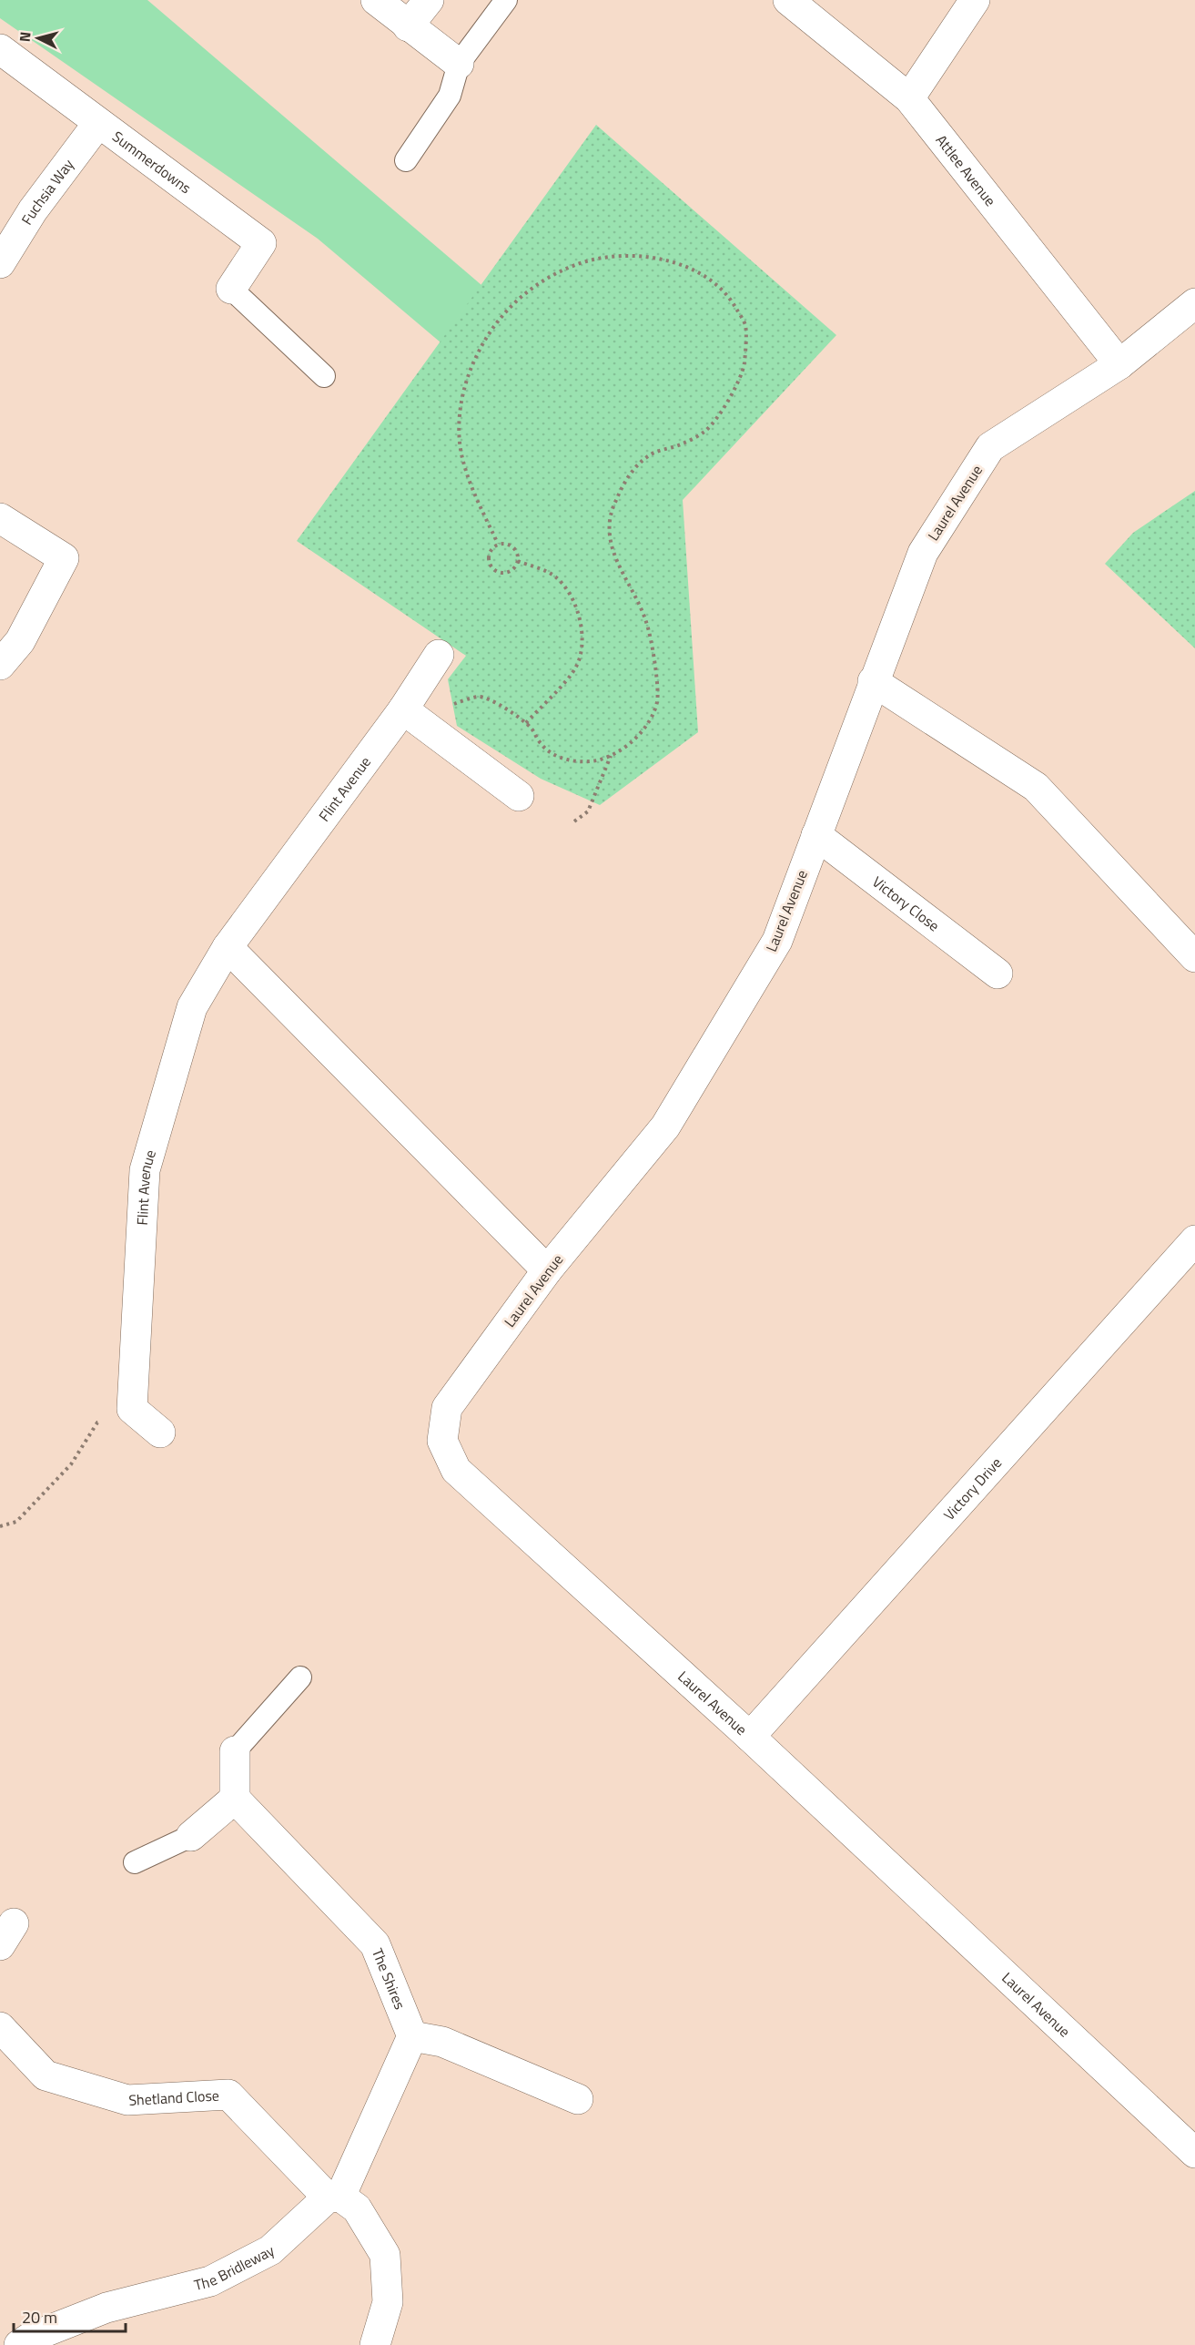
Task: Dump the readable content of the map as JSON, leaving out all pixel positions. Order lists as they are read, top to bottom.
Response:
{
  "streets": {
    "street": [
      "Summerdowns",
      "Attlee Avenue",
      "Fuchsia Way",
      "Laurel Avenue",
      "Flint Avenue",
      "Victory Close",
      "Victory Drive",
      "The Shires",
      "Shetland Close",
      "The Bridleway"
    ]
  },
  "crossings": [
    ["Summerdowns", "Fuchsia Way"],
    ["Attlee Avenue", "Laurel Avenue"],
    ["Laurel Avenue", "Victory Close"],
    ["Laurel Avenue", "Victory Drive"],
    ["Shetland Close", "The Bridleway"]
  ],
  "scale_bar": "20 m",
  "north": "left"
}
